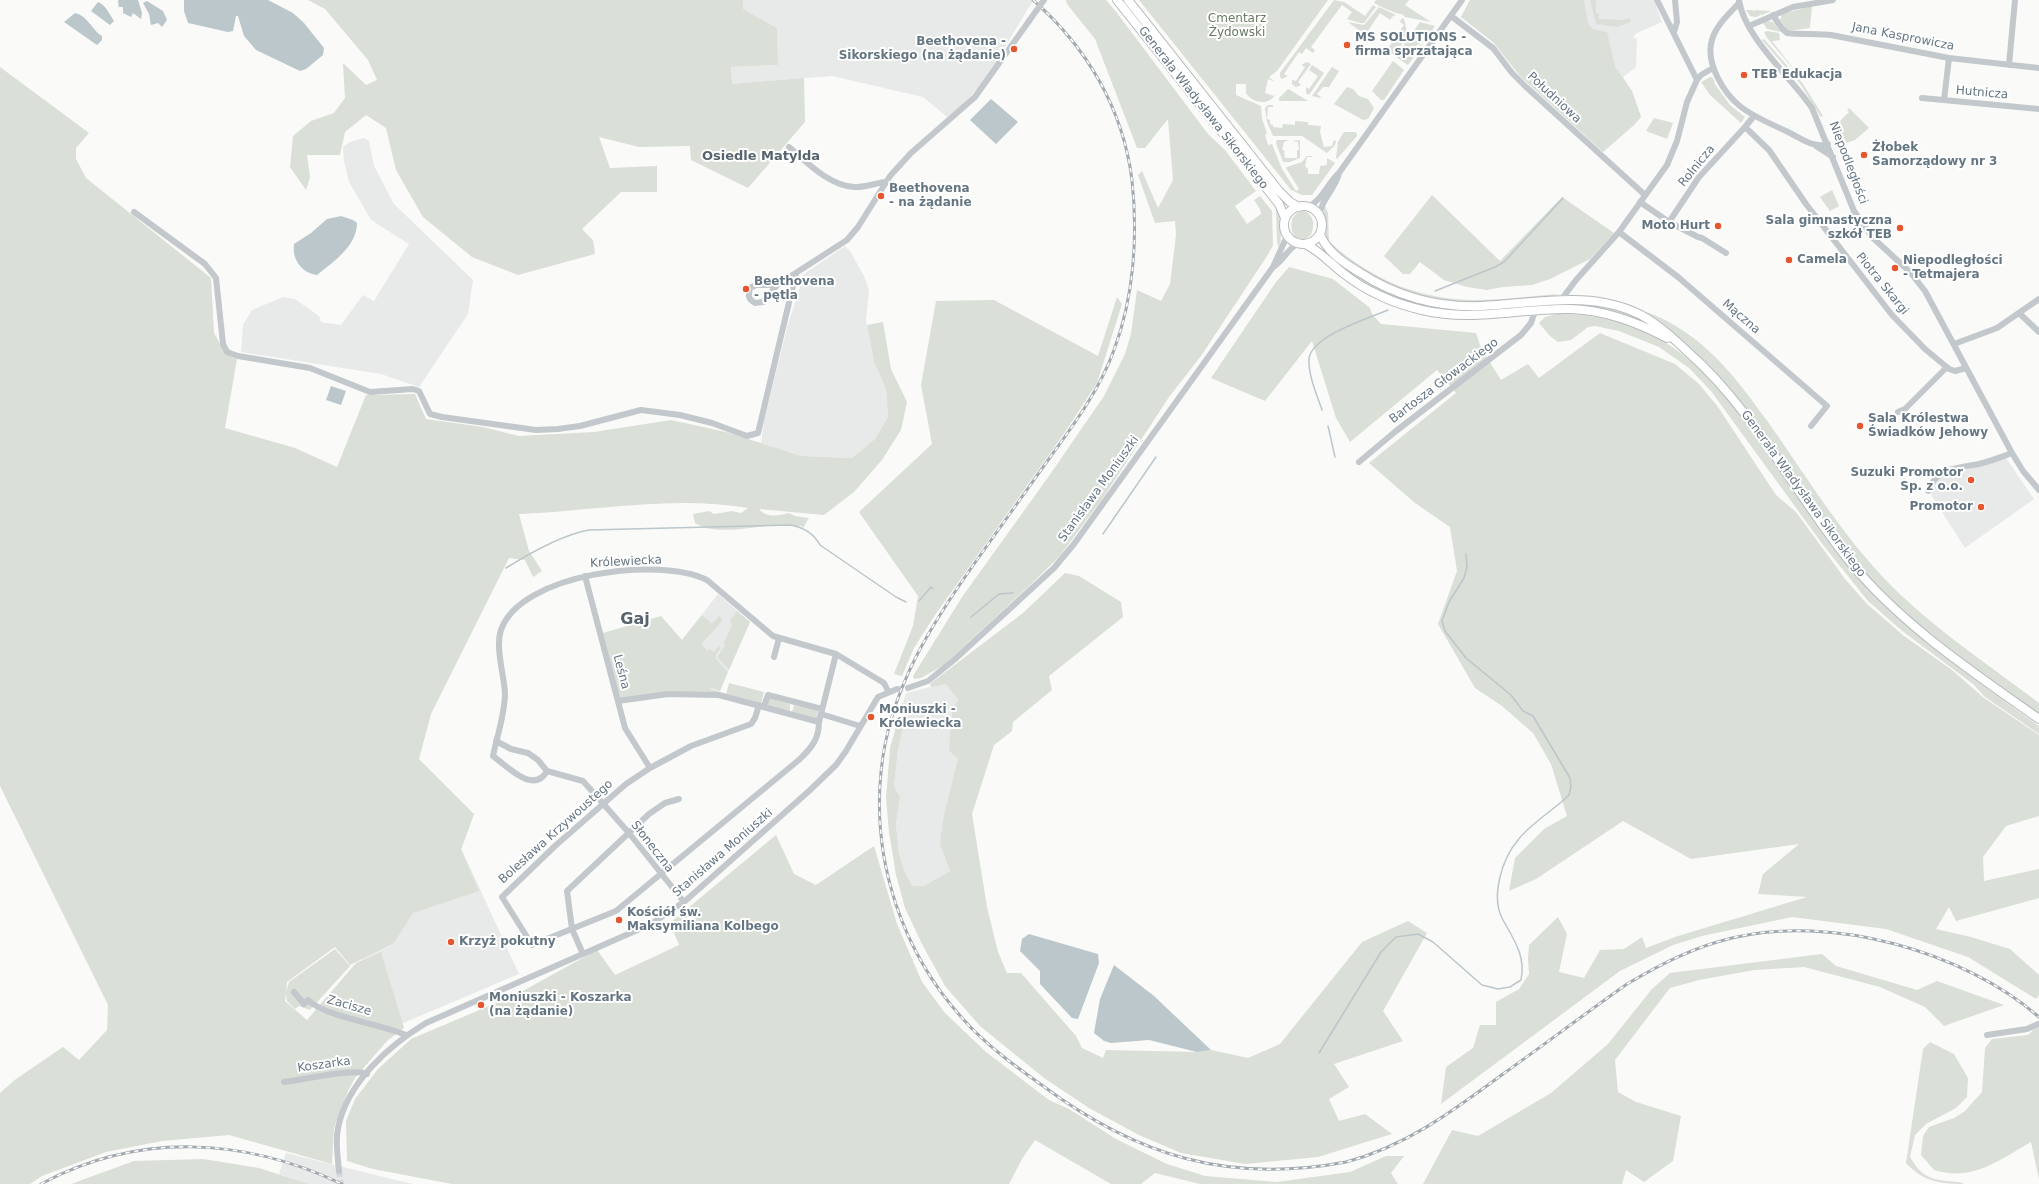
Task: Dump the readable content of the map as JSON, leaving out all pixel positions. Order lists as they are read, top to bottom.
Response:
{
  "streets": {
    "main road": ["Generała Władysława Sikorskiego"],
    "street": [
      "Jana Kasprowicza",
      "Hutnicza",
      "Południowa",
      "Niepodległości",
      "Rolnicza",
      "Piotra Skargi",
      "Mączna",
      "Bartosza Głowackiego",
      "Stanisława Moniuszki",
      "Królewiecka",
      "Leśna",
      "Bolesława Krzywoustego",
      "Słoneczna",
      "Zacisze",
      "Koszarka"
    ]
  },
  "crossings": [
    ["Generała Władysława Sikorskiego", "Bartosza Głowackiego"],
    ["Generała Władysława Sikorskiego", "Stanisława Moniuszki"],
    ["Rolnicza", "Piotra Skargi"],
    ["Stanisława Moniuszki", "Królewiecka"],
    ["Stanisława Moniuszki", "Bolesława Krzywoustego"],
    ["Stanisława Moniuszki", "Słoneczna"],
    ["Stanisława Moniuszki", "Zacisze"],
    ["Stanisława Moniuszki", "Koszarka"],
    ["Królewiecka", "Leśna"],
    ["Królewiecka", "Słoneczna"],
    ["Leśna", "Bolesława Krzywoustego"],
    ["Bolesława Krzywoustego", "Słoneczna"]
  ],
  "districts": ["Osiedle Matylda", "Gaj"],
  "parks": ["Cmentarz Żydowski"],
  "places": [
    "MS SOLUTIONS - firma sprzatająca",
    "Beethovena - Sikorskiego (na żądanie)",
    "TEB Edukacja",
    "Żłobek Samorządowy nr 3",
    "Beethovena - na żądanie",
    "Moto Hurt",
    "Sala gimnastyczna szkół TEB",
    "Camela",
    "Niepodległości - Tetmajera",
    "Beethovena - pętla",
    "Sala Królestwa Świadków Jehowy",
    "Suzuki Promotor Sp. z o.o.",
    "Promotor",
    "Moniuszki - Królewiecka",
    "Kościół św. Maksymiliana Kolbego",
    "Krzyż pokutny",
    "Moniuszki - Koszarka (na żądanie)"
  ]
}
